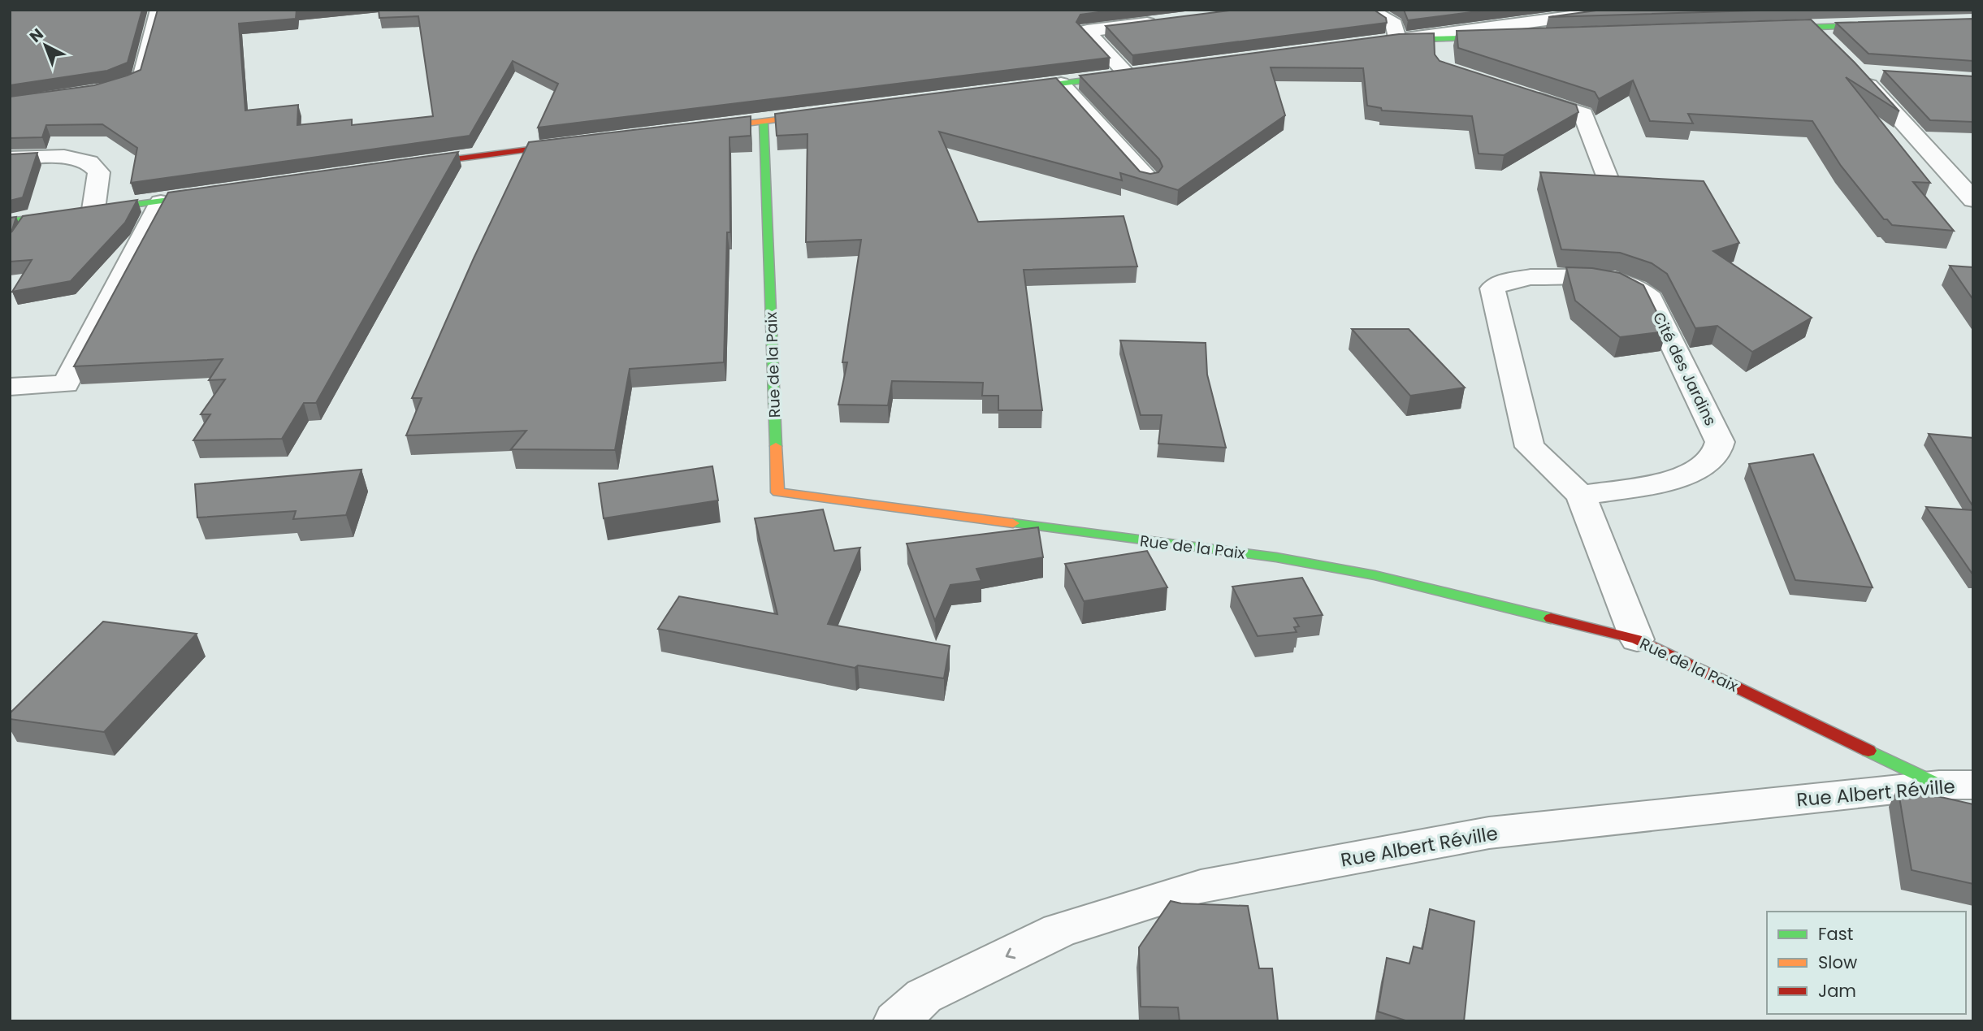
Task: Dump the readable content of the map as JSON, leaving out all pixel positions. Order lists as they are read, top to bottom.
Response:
{
  "streets": {
    "street": ["Rue de la Paix", "Cité des Jardins", "Rue Albert Réville"]
  },
  "crossings": [
    ["Rue de la Paix", "Cité des Jardins"],
    ["Rue de la Paix", "Rue Albert Réville"]
  ],
  "one_way": ["Rue Albert Réville"],
  "legend": ["Fast", "Slow", "Jam"],
  "north": "top left"
}
